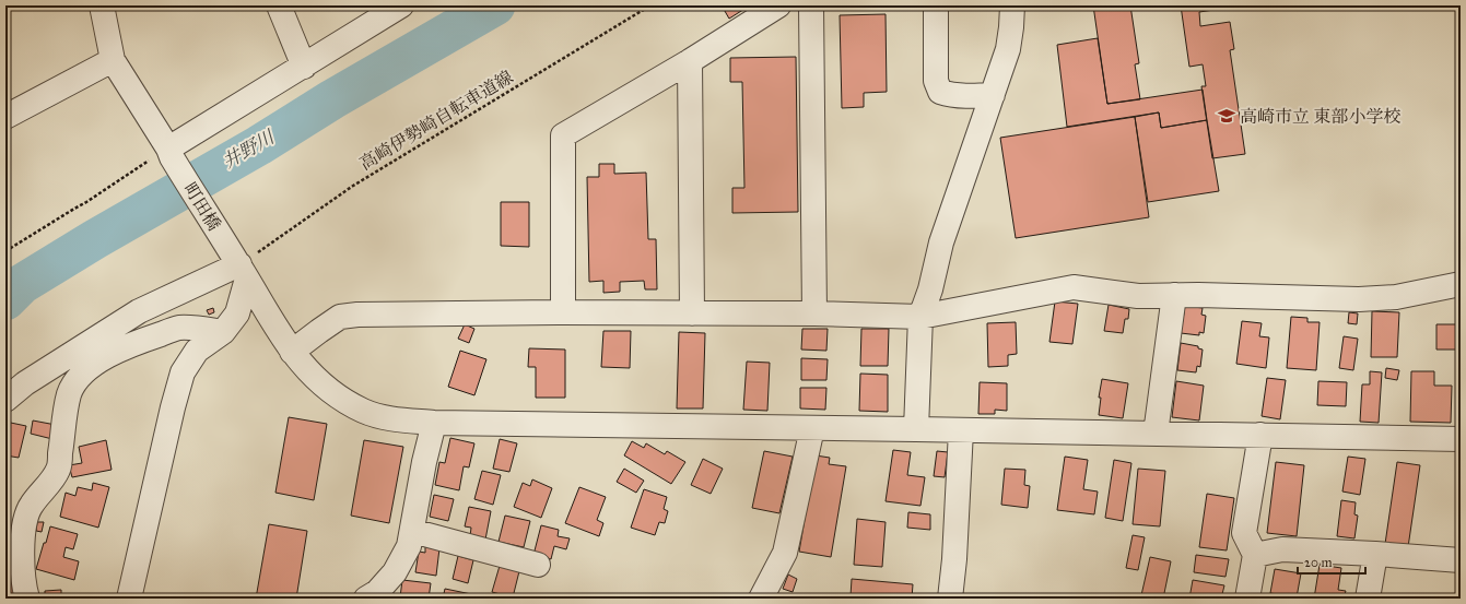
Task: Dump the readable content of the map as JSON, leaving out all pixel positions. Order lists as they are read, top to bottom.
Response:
{
  "streets": {
    "street": ["町田橋"],
    "path": ["高崎伊勢崎自転車道線"]
  },
  "crossings": [
    ["高崎伊勢崎自転車道線", "町田橋"]
  ],
  "water": ["井野川"],
  "places": {
    "school or university": ["高崎市立 東部小学校"]
  },
  "scale_bar": "20 m"
}
